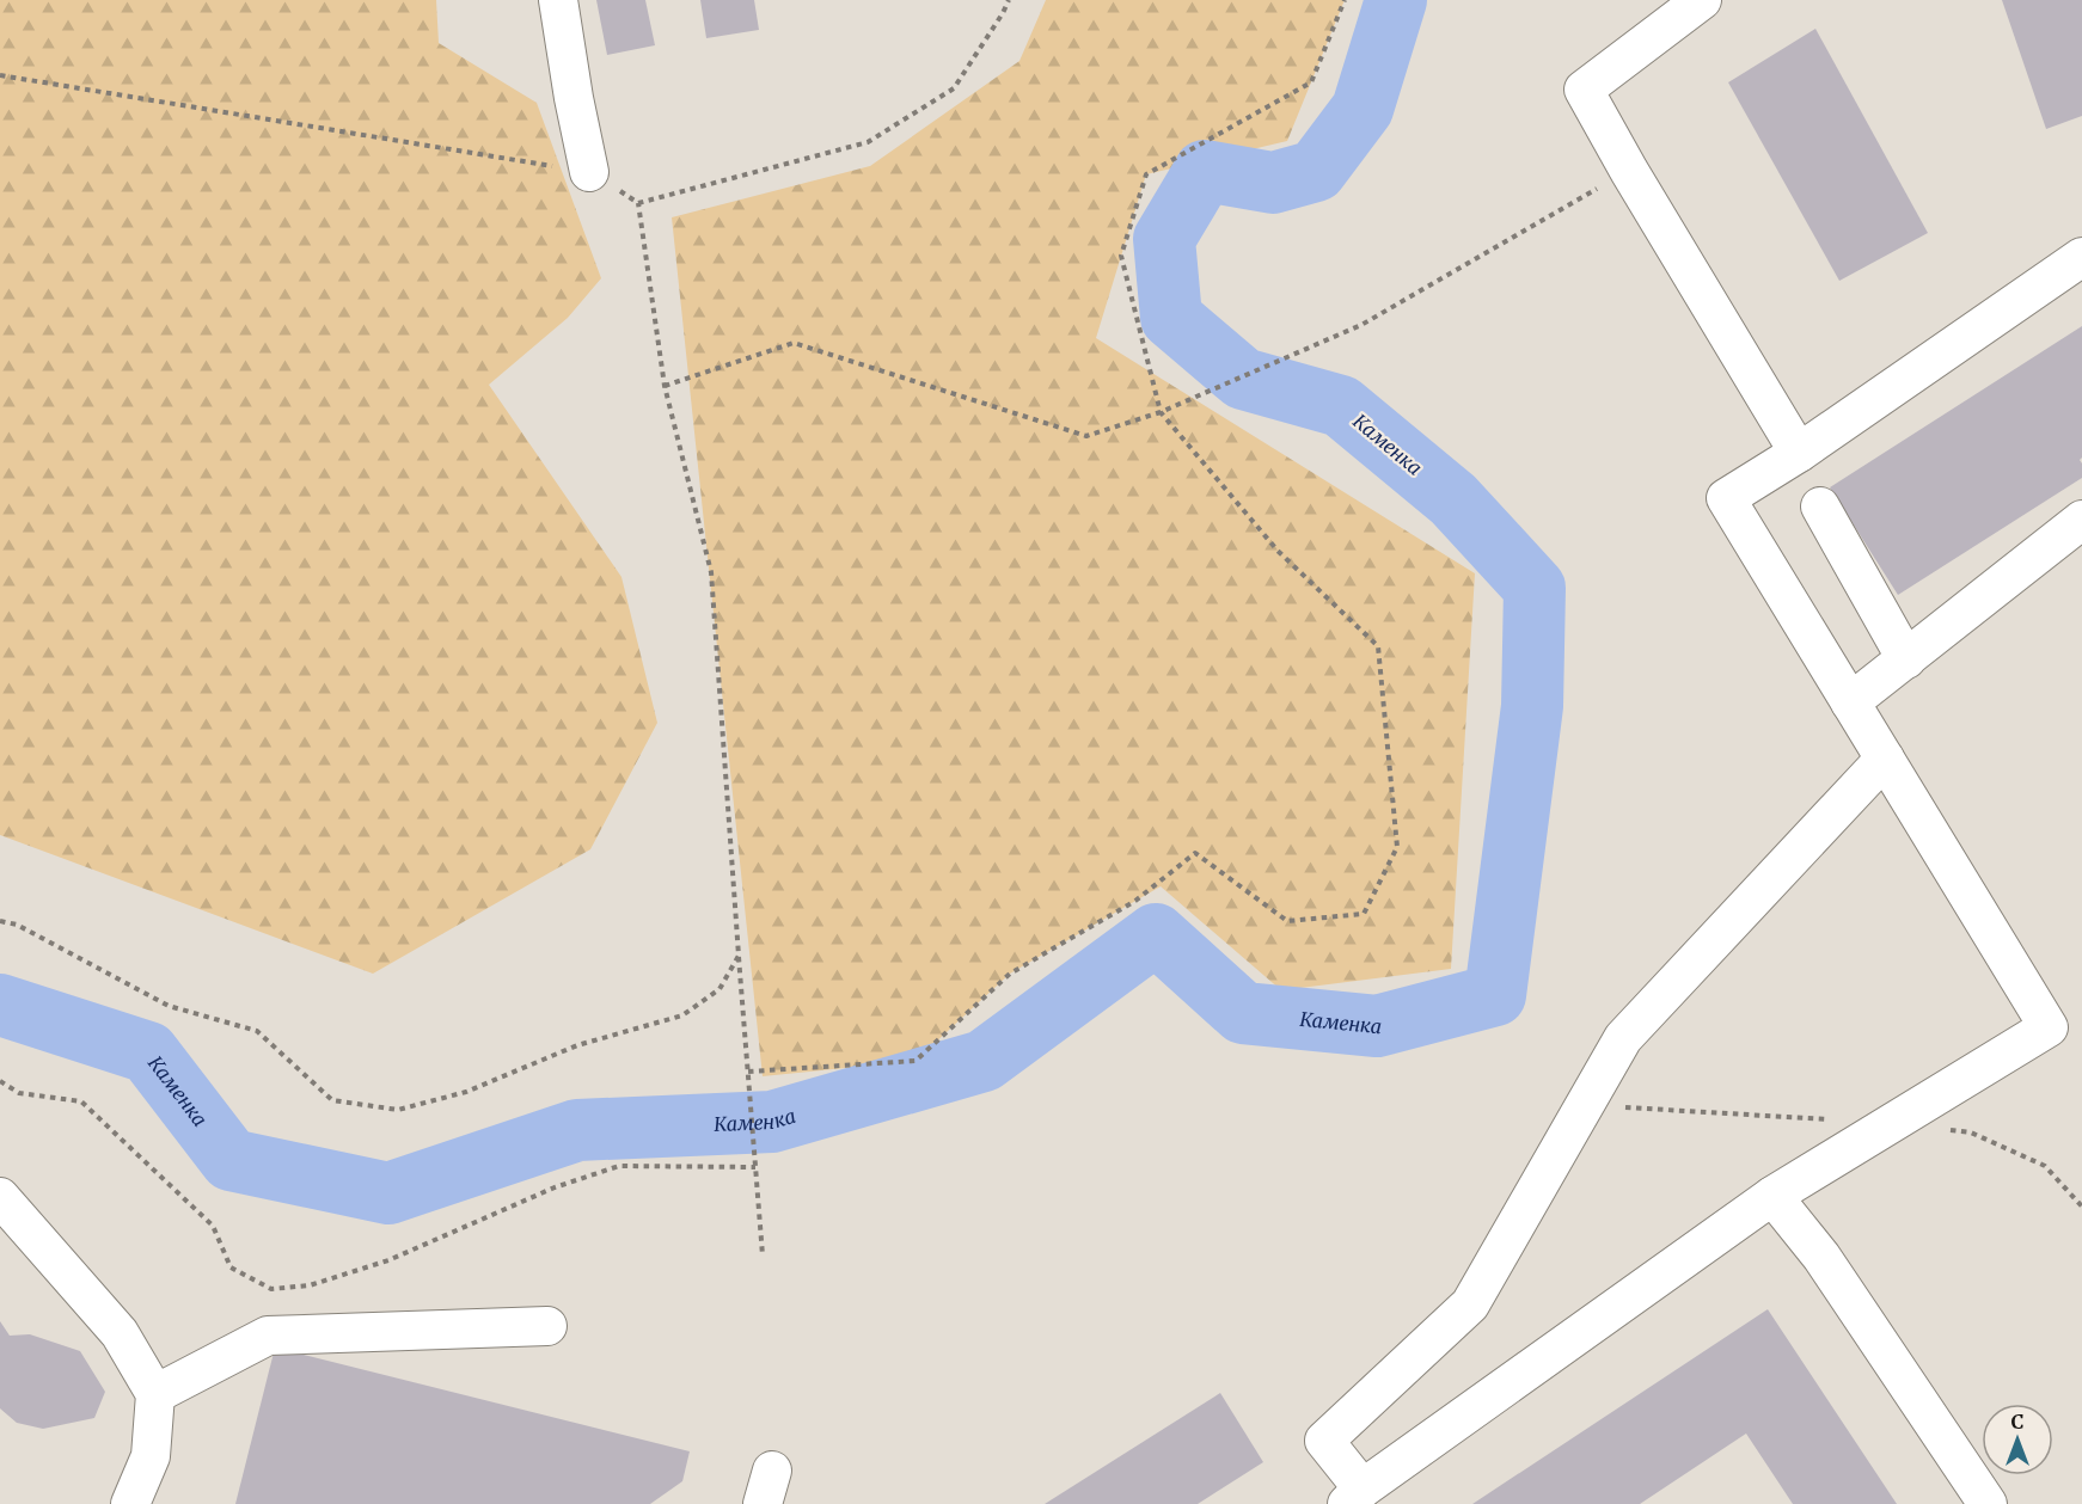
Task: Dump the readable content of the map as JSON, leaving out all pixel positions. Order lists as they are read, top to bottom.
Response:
{
  "water": ["Каменка"],
  "north": "top"
}
